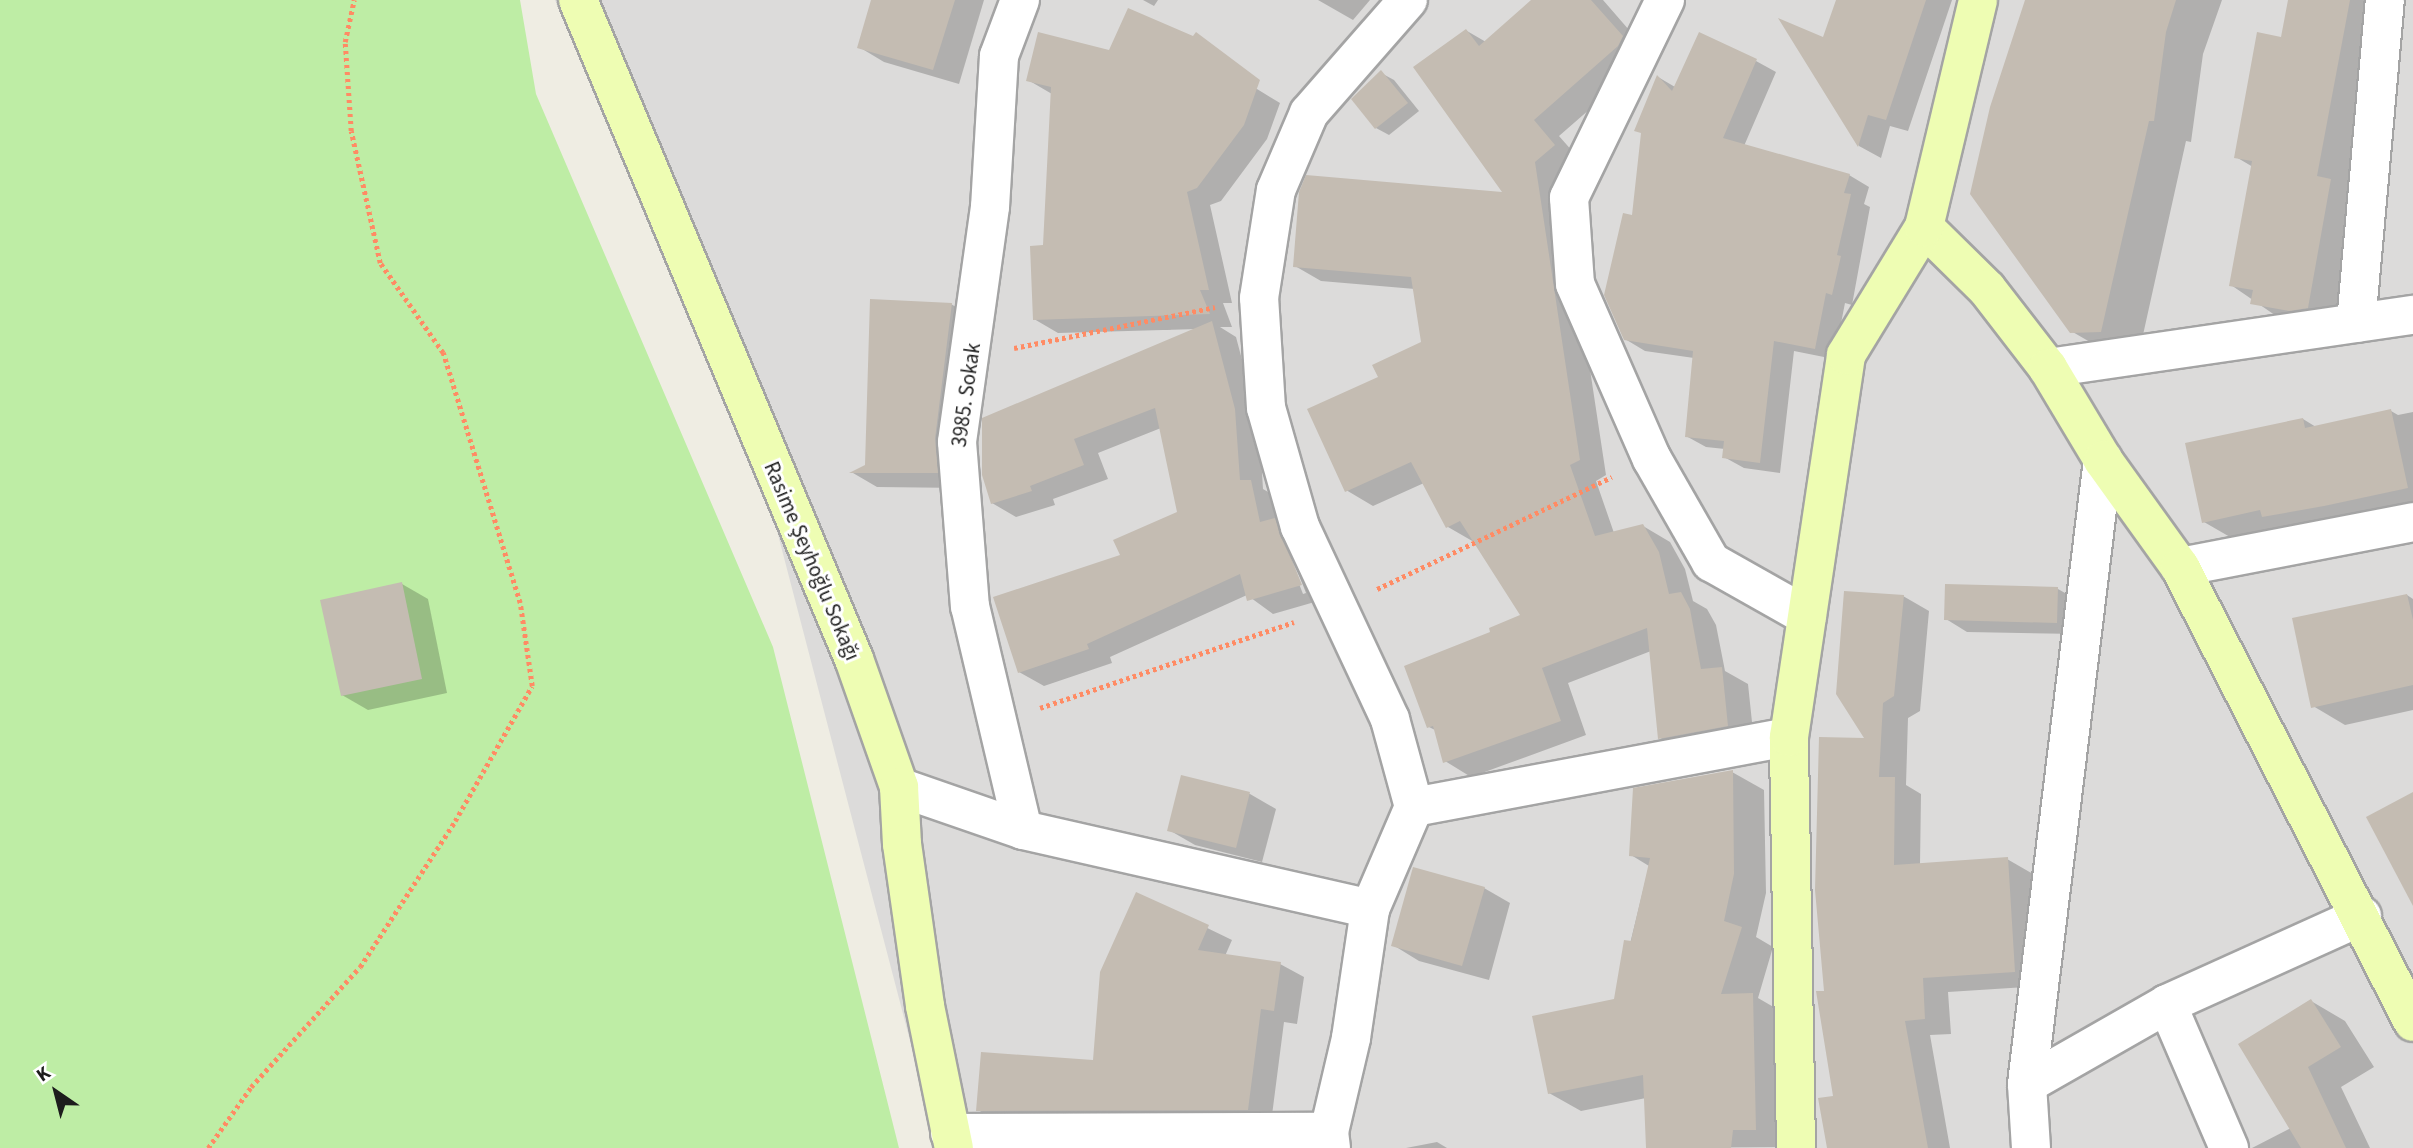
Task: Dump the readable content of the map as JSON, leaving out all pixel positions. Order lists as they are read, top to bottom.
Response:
{
  "streets": {
    "street": ["3985. Sokak", "Rasime Şeyhoğlu Sokağı"]
  },
  "north": "top left"
}
